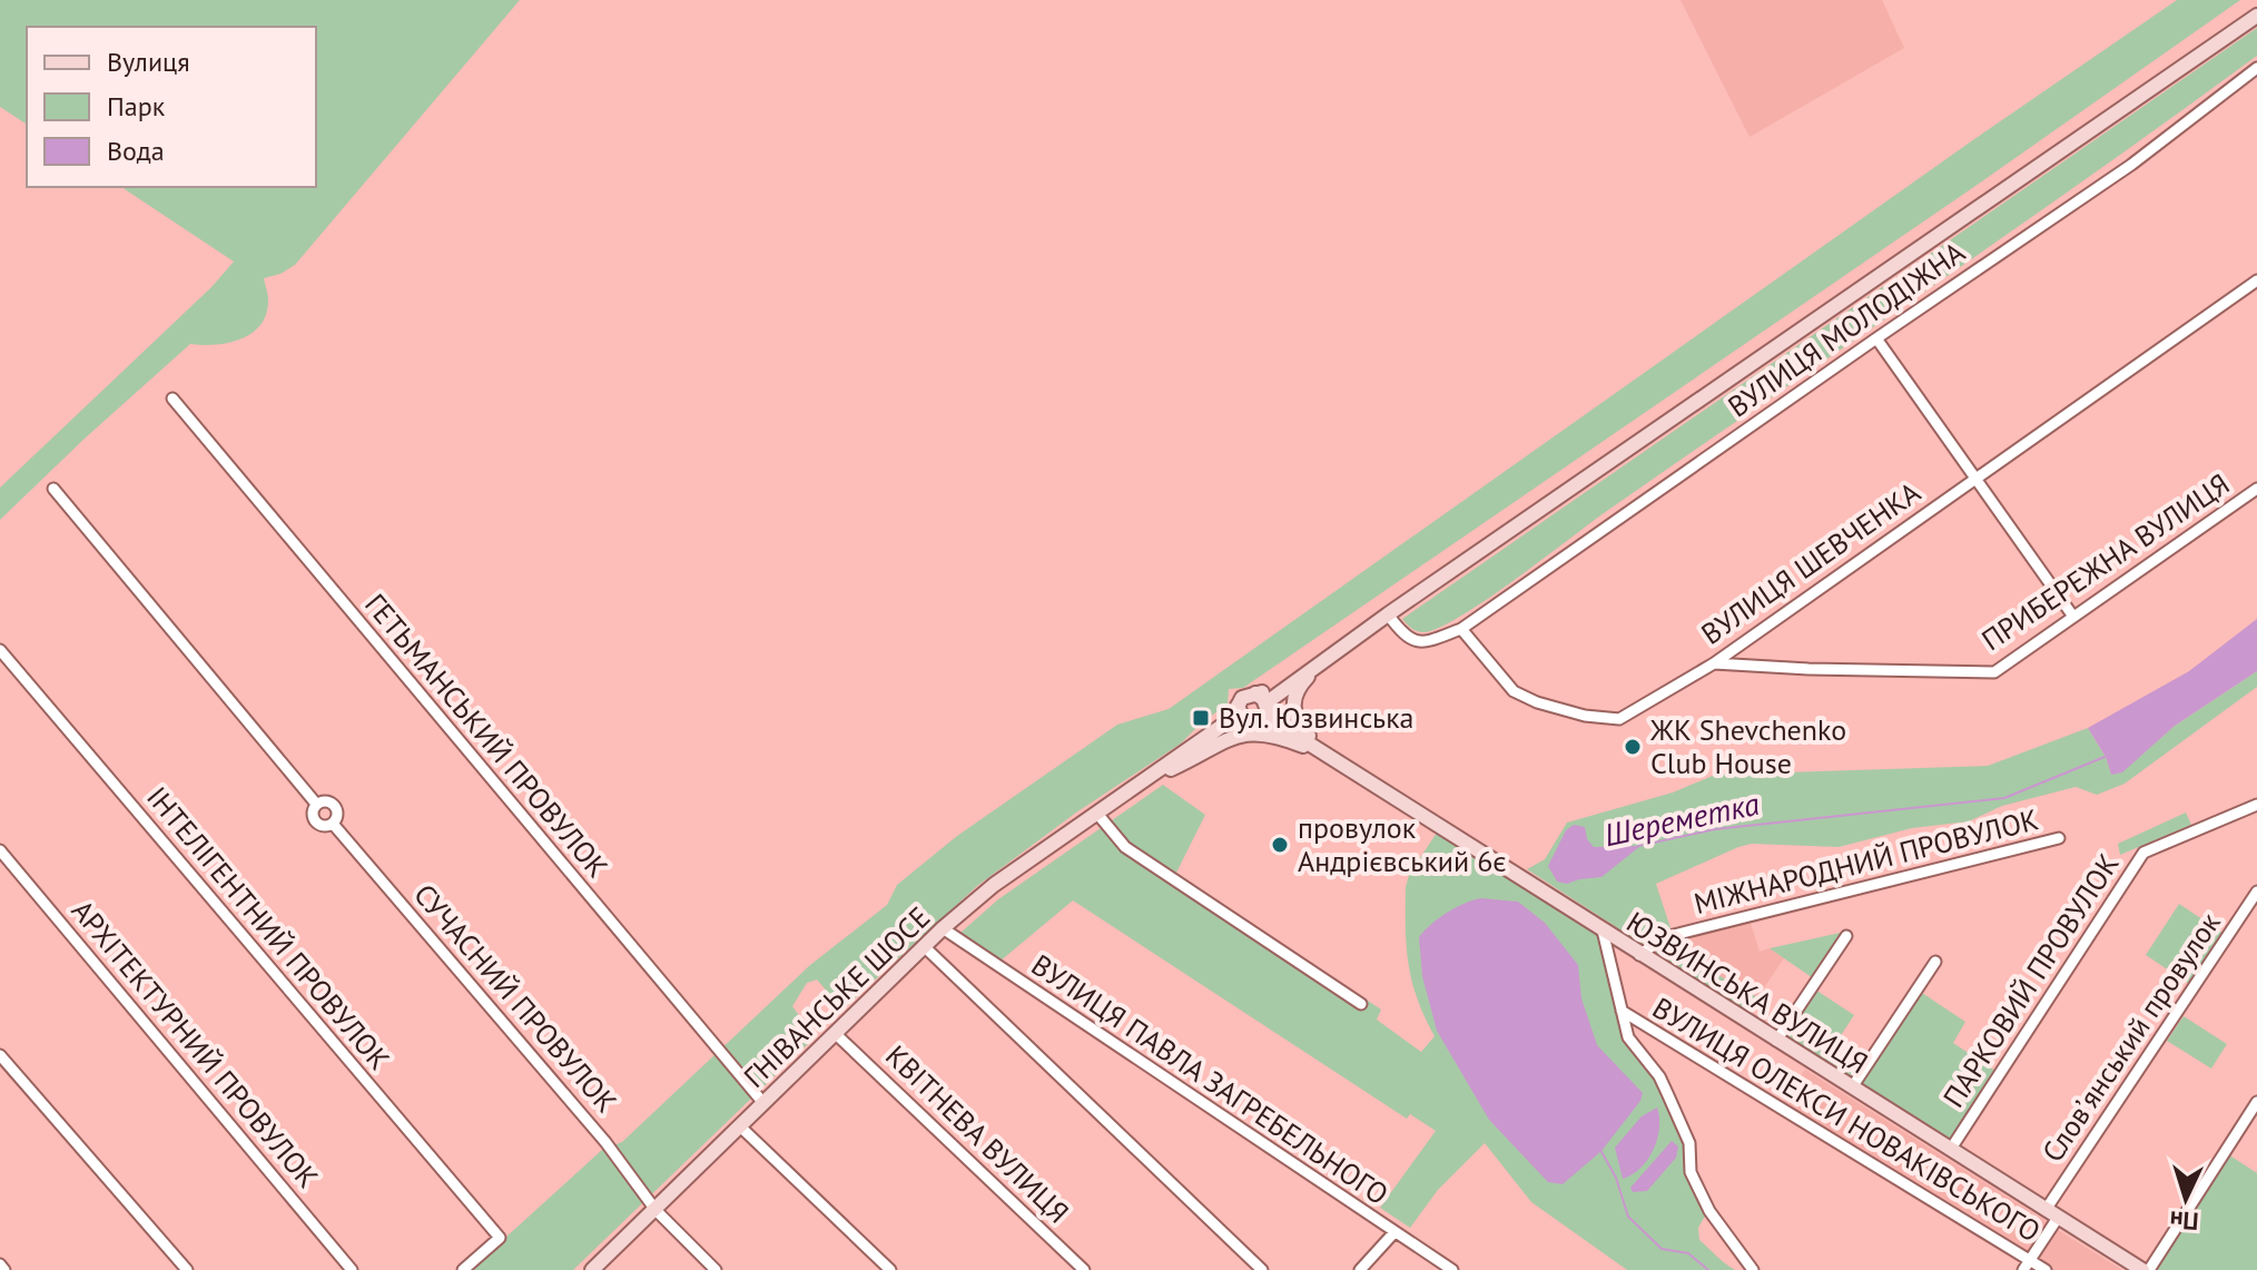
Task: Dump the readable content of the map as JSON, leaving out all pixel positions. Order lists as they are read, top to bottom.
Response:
{
  "streets": {
    "main road": ["ЮЗВИНСЬКА ВУЛИЦЯ", "ГНІВАНСЬКЕ ШОСЕ"],
    "street": [
      "ВУЛИЦЯ МОЛОДІЖНА",
      "ПРИБЕРЕЖНА ВУЛИЦЯ",
      "ВУЛИЦЯ ШЕВЧЕНКА",
      "ГЕТЬМАНСЬКИЙ ПРОВУЛОК",
      "МІЖНАРОДНИЙ ПРОВУЛОК",
      "ІНТЕЛІГЕНТНИЙ ПРОВУЛОК",
      "ПАРКОВИЙ ПРОВУЛОК",
      "СУЧАСНИЙ ПРОВУЛОК",
      "Словʼянський провулок",
      "АРХІТЕКТУРНИЙ ПРОВУЛОК",
      "ВУЛИЦЯ ПАВЛА ЗАГРЕБЕЛЬНОГО",
      "ВУЛИЦЯ ОЛЕКСИ НОВАКІВСЬКОГО",
      "КВІТНЕВА ВУЛИЦЯ"
    ]
  },
  "crossings": [
    ["ВУЛИЦЯ МОЛОДІЖНА", "ВУЛИЦЯ ШЕВЧЕНКА"],
    ["ПРИБЕРЕЖНА ВУЛИЦЯ", "ВУЛИЦЯ ШЕВЧЕНКА"],
    ["ГЕТЬМАНСЬКИЙ ПРОВУЛОК", "ГНІВАНСЬКЕ ШОСЕ"],
    ["МІЖНАРОДНИЙ ПРОВУЛОК", "ЮЗВИНСЬКА ВУЛИЦЯ"],
    ["ПАРКОВИЙ ПРОВУЛОК", "ЮЗВИНСЬКА ВУЛИЦЯ"],
    ["ЮЗВИНСЬКА ВУЛИЦЯ", "Словʼянський провулок"],
    ["ГНІВАНСЬКЕ ШОСЕ", "СУЧАСНИЙ ПРОВУЛОК"],
    ["ГНІВАНСЬКЕ ШОСЕ", "ВУЛИЦЯ ПАВЛА ЗАГРЕБЕЛЬНОГО"],
    ["ГНІВАНСЬКЕ ШОСЕ", "КВІТНЕВА ВУЛИЦЯ"],
    ["Словʼянський провулок", "ВУЛИЦЯ ОЛЕКСИ НОВАКІВСЬКОГО"]
  ],
  "water": ["Шереметка"],
  "places": {
    "transit": ["Вул. Юзвинська"],
    "other": ["ЖК Shevchenko Club House", "провулок Андрієвський 6є"]
  },
  "legend": ["Вулиця", "Парк", "Вода"],
  "north": "bottom"
}
